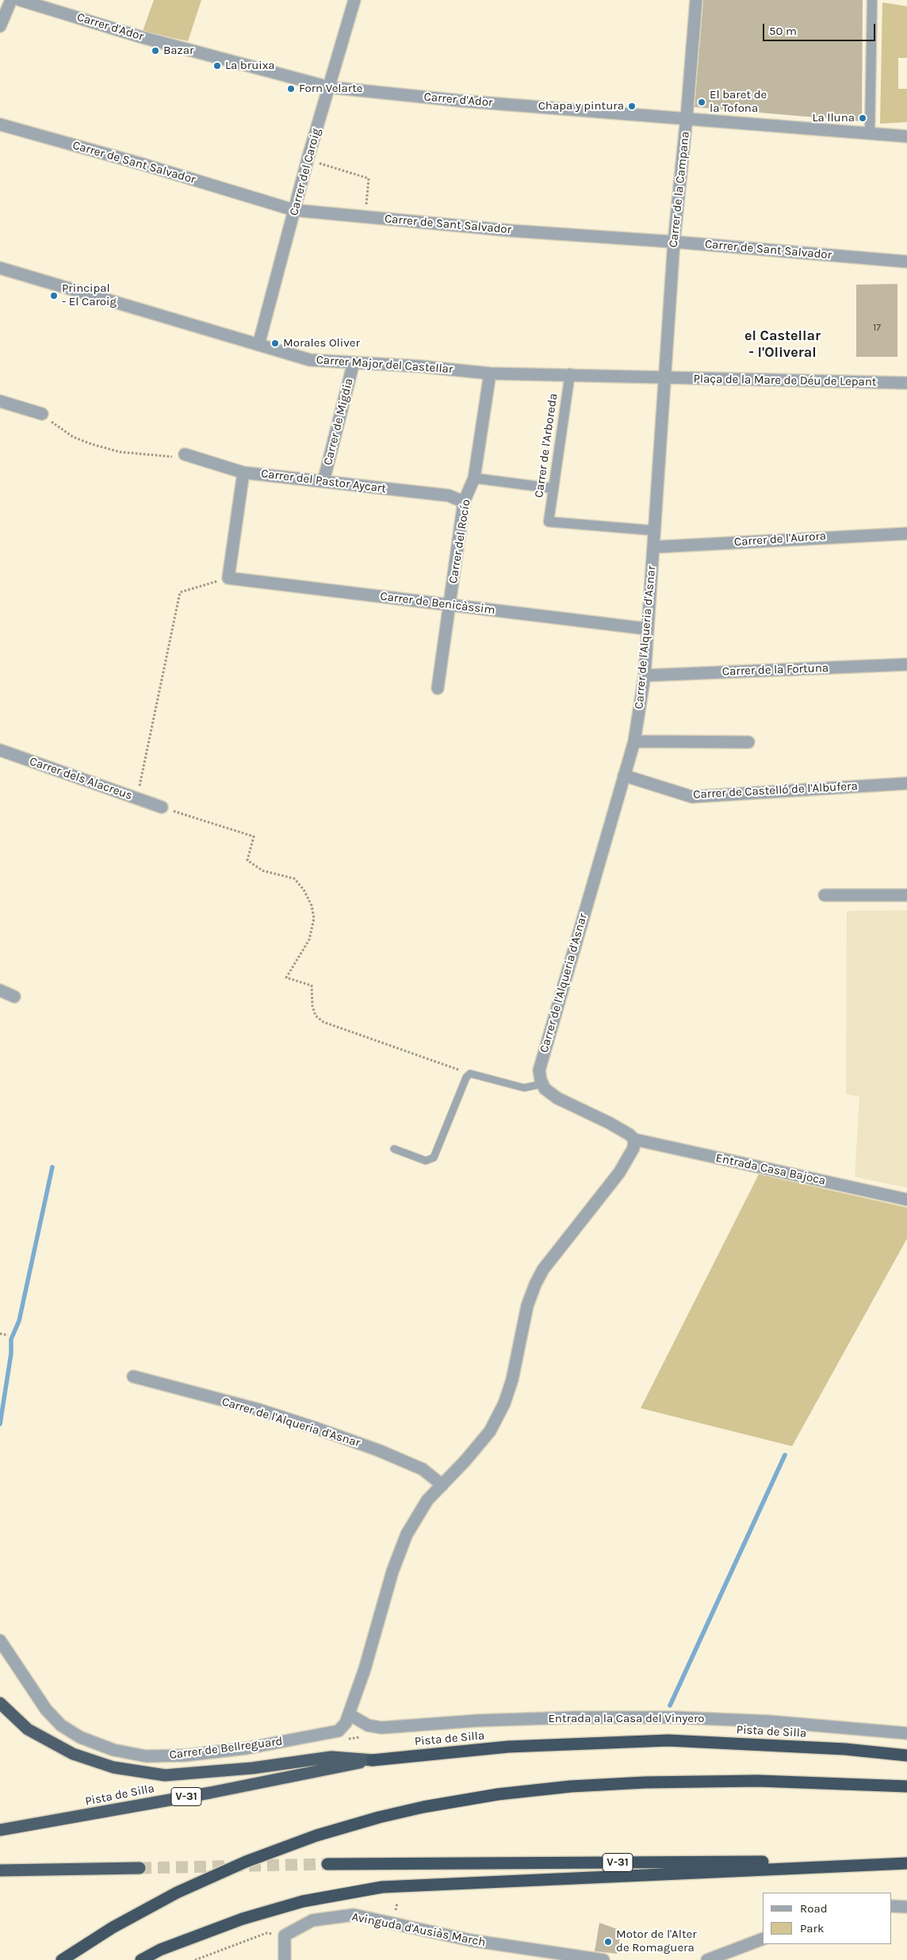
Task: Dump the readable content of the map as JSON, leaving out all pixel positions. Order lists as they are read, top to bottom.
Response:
{
  "streets": {
    "highway": ["Pista de Silla", "V-31"],
    "street": [
      "Carrer d'Ador",
      "Carrer de Sant Salvador",
      "Carrer del Caroig",
      "Carrer de la Campana",
      "Carrer Major del Castellar",
      "Plaça de la Mare de Déu de Lepant",
      "Carrer de Migdia",
      "Carrer de l'Arboreda",
      "Carrer del Pastor Aycart",
      "Carrer de l'Aurora",
      "Carrer del Rocío",
      "Carrer de Benicàssim",
      "Carrer de l'Alqueria d'Asnar",
      "Carrer de la Fortuna",
      "Carrer dels Alacreus",
      "Carrer de Castelló de l'Albufera",
      "Entrada Casa Bajoca",
      "Entrada a la Casa del Vinyero",
      "Carrer de Bellreguard",
      "Avinguda d'Ausiàs March"
    ]
  },
  "crossings": [
    ["Carrer d'Ador", "Carrer del Caroig"],
    ["Carrer d'Ador", "Carrer de la Campana"],
    ["Carrer de Sant Salvador", "Carrer del Caroig"],
    ["Carrer de Sant Salvador", "Carrer de la Campana"],
    ["Carrer del Caroig", "Carrer Major del Castellar"],
    ["Carrer de la Campana", "Carrer Major del Castellar"],
    ["Carrer de la Campana", "Plaça de la Mare de Déu de Lepant"],
    ["Carrer de la Campana", "Carrer de l'Alqueria d'Asnar"],
    ["Carrer Major del Castellar", "Plaça de la Mare de Déu de Lepant"],
    ["Carrer Major del Castellar", "Carrer de Migdia"],
    ["Carrer Major del Castellar", "Carrer de l'Arboreda"],
    ["Carrer Major del Castellar", "Carrer del Rocío"],
    ["Carrer Major del Castellar", "Carrer de l'Alqueria d'Asnar"],
    ["Plaça de la Mare de Déu de Lepant", "Carrer de l'Alqueria d'Asnar"],
    ["Carrer de Migdia", "Carrer del Pastor Aycart"],
    ["Carrer de l'Arboreda", "Carrer de l'Alqueria d'Asnar"],
    ["Carrer del Pastor Aycart", "Carrer del Rocío"],
    ["Carrer de l'Aurora", "Carrer de l'Alqueria d'Asnar"],
    ["Carrer del Rocío", "Carrer de Benicàssim"],
    ["Carrer de Benicàssim", "Carrer de l'Alqueria d'Asnar"],
    ["Carrer de l'Alqueria d'Asnar", "Carrer de la Fortuna"],
    ["Carrer de l'Alqueria d'Asnar", "Carrer de Castelló de l'Albufera"],
    ["Entrada a la Casa del Vinyero", "Carrer de Bellreguard"]
  ],
  "districts": ["el Castellar - l'Oliveral"],
  "places": [
    "Bazar",
    "La bruixa",
    "Forn Velarte",
    "El baret de la Tofona",
    "Chapa y pintura",
    "La lluna",
    "Principal - El Caroig",
    "Morales Oliver",
    "Motor de l'Alter de Romaguera"
  ],
  "house_numbers": ["17"],
  "legend": ["Road", "Park"],
  "scale_bar": "50 m"
}
